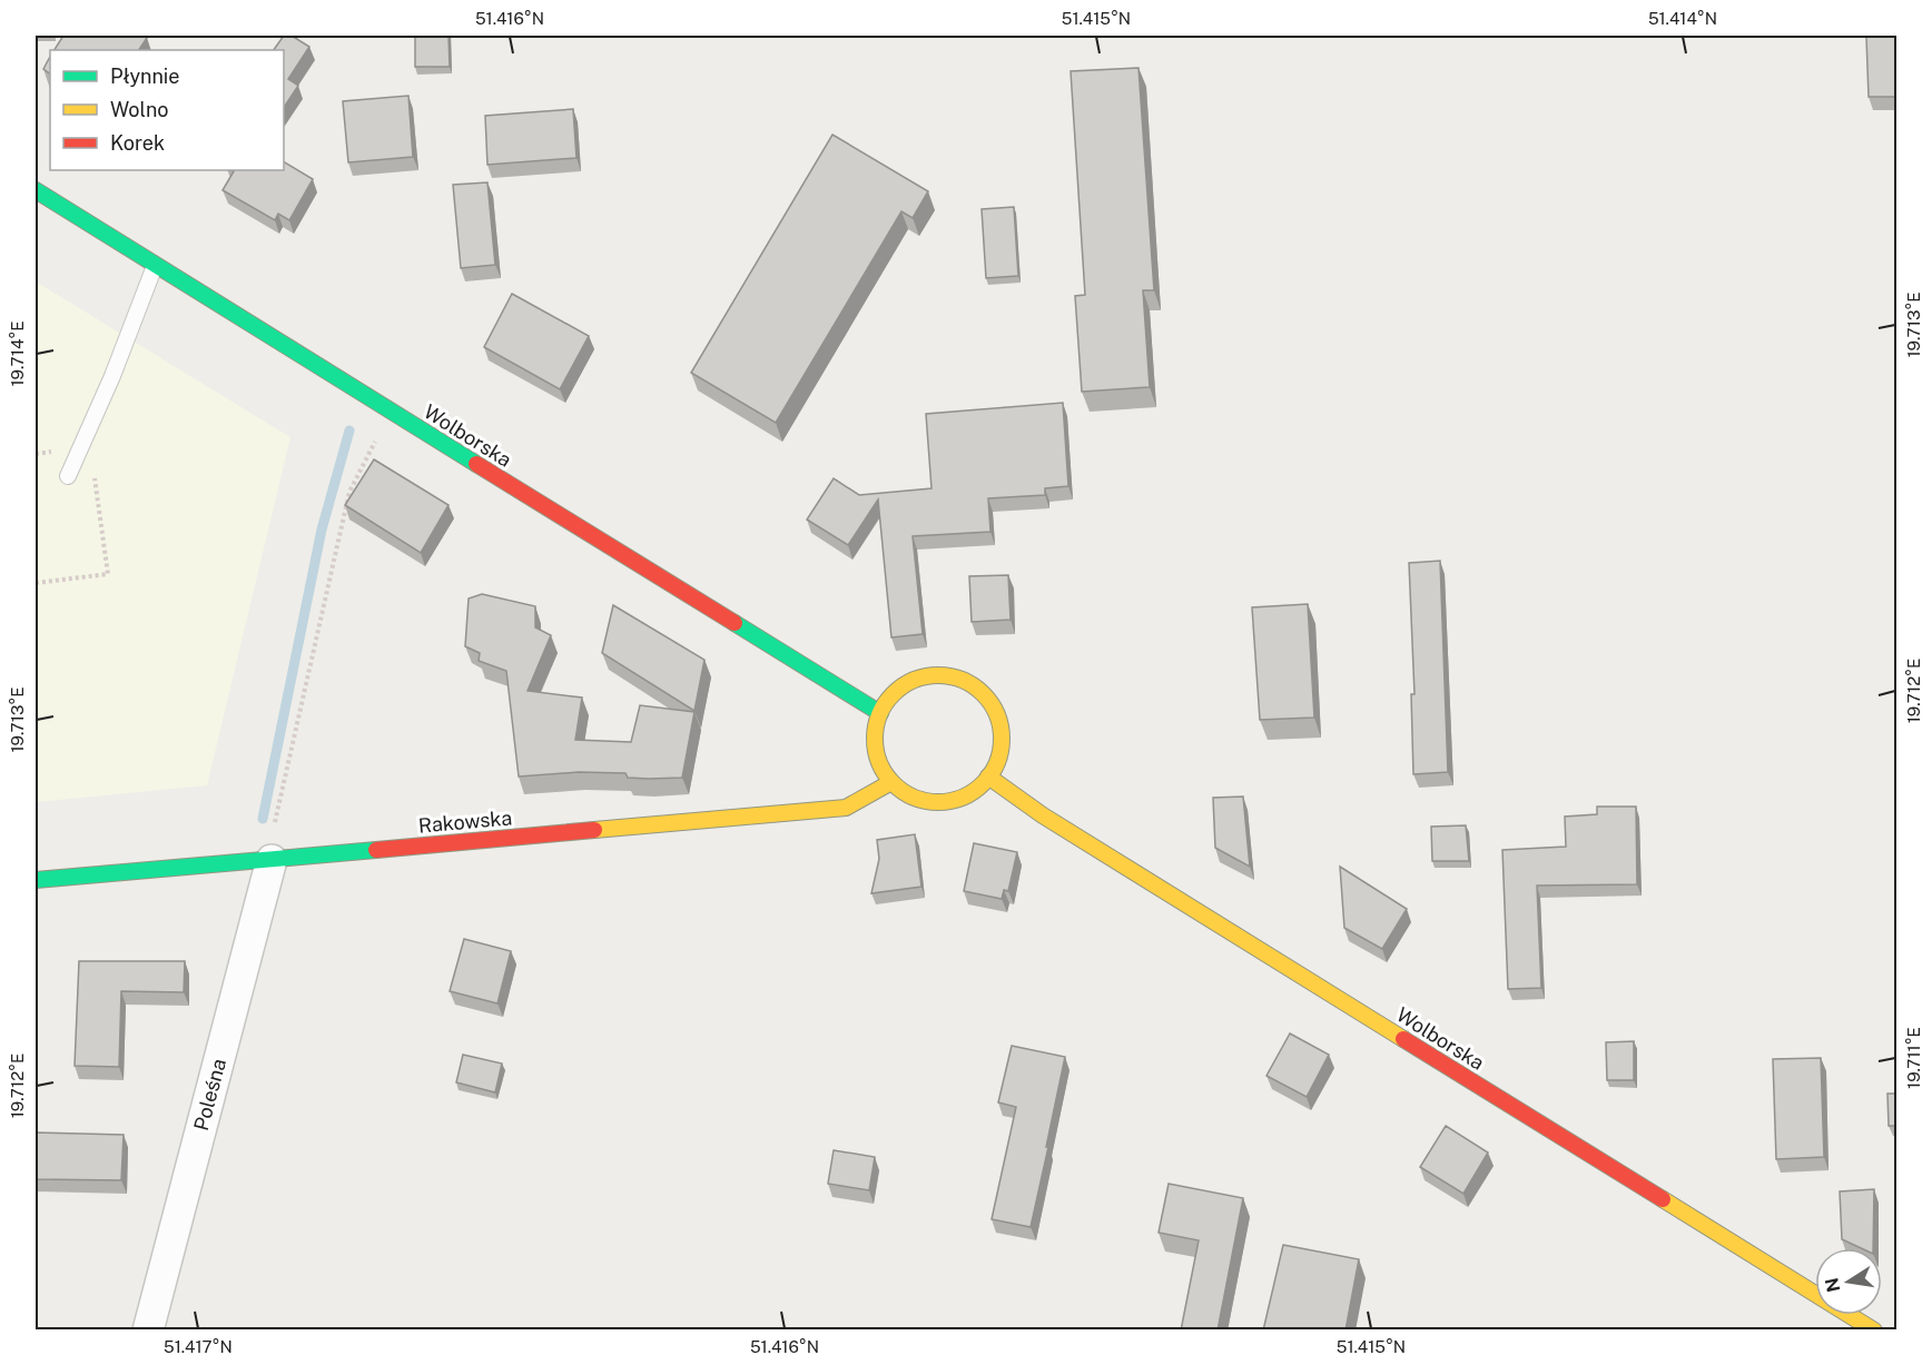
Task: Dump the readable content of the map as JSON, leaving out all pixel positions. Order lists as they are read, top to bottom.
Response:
{
  "streets": {
    "main road": ["Wolborska", "Rakowska"],
    "street": ["Poleśna"]
  },
  "crossings": [
    ["Wolborska", "Rakowska"],
    ["Rakowska", "Poleśna"]
  ],
  "legend": ["Płynnie", "Wolno", "Korek"],
  "north": "left",
  "coordinates": [
    "51.416°N",
    "51.415°N",
    "51.414°N",
    "19.713°E",
    "19.714°E",
    "19.712°E",
    "19.711°E",
    "51.417°N"
  ]
}
